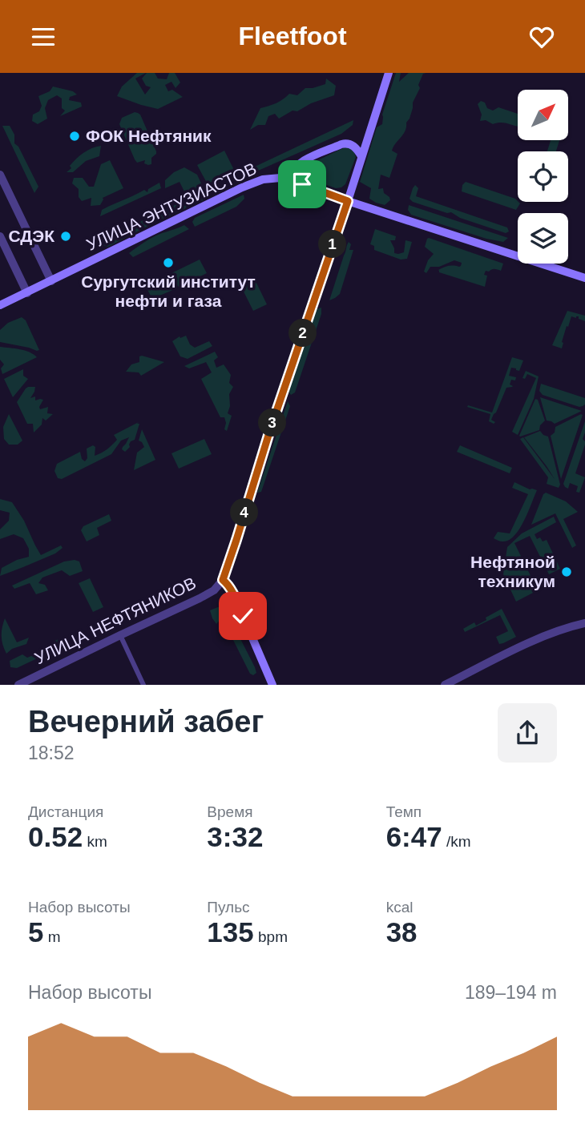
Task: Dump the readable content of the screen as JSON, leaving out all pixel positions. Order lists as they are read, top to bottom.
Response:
{
  "streets": {
    "main road": ["УЛИЦА ЭНТУЗИАСТОВ"],
    "street": ["УЛИЦА НЕФТЯНИКОВ"]
  },
  "places": [
    "ФОК Нефтяник",
    "СДЭК",
    "Сургутский институт нефти и газа",
    "Нефтяной техникум"
  ],
  "north": "top right",
  "page": {
    "header": "Fleetfoot",
    "pins": [
      "1",
      "2",
      "3",
      "4"
    ],
    "heading": ["Вечерний забег", "18:52"],
    "stats": [
      ["Дистанция", "0.52 km"],
      ["Время", "3:32"],
      ["Темп", "6:47 /km"],
      ["Набор высоты", "5 m"],
      ["Пульс", "135 bpm"],
      ["kcal", "38"]
    ],
    "chart": ["Набор высоты", "189–194 m"]
  }
}
